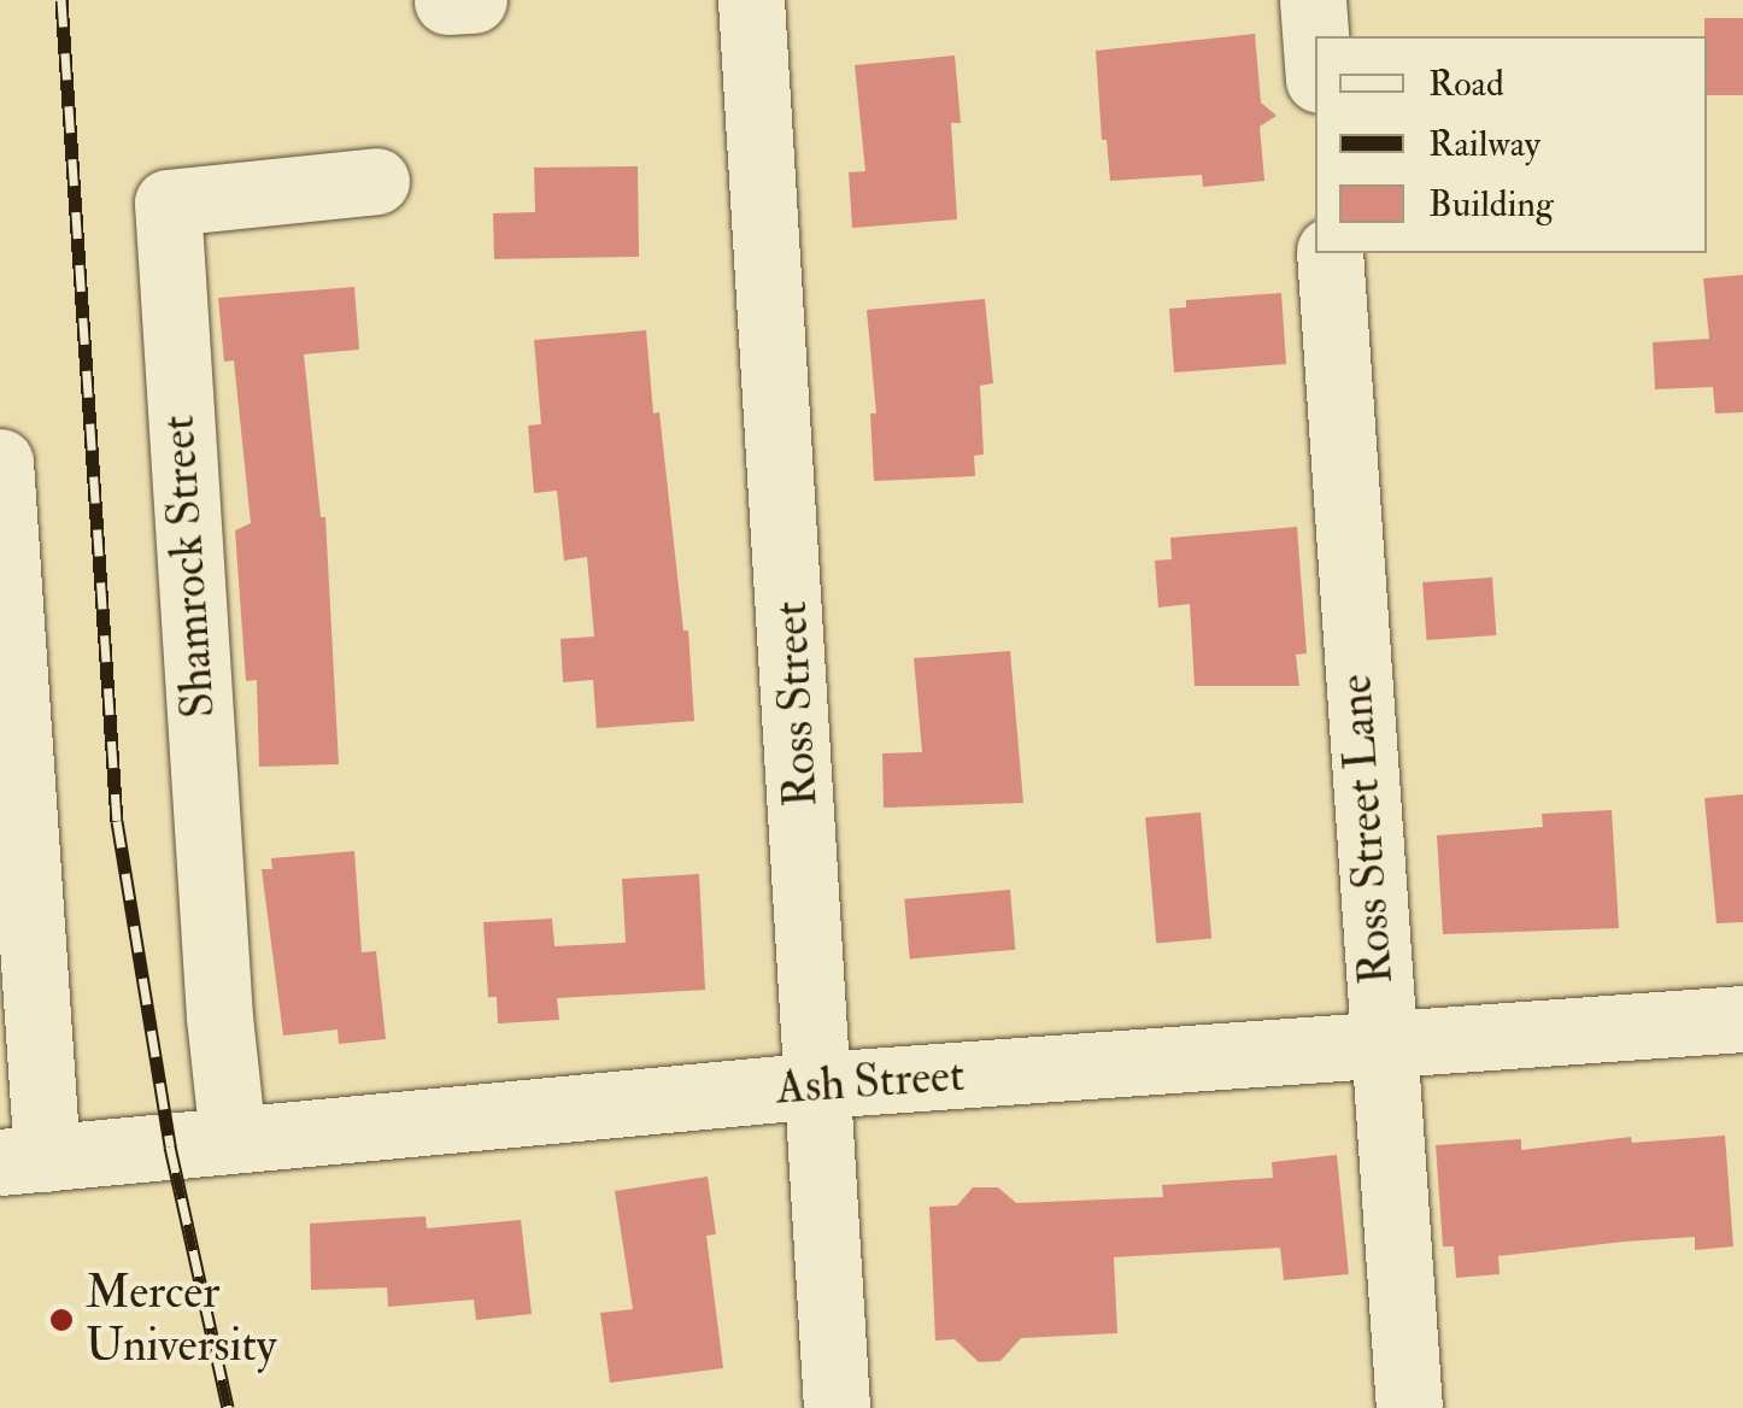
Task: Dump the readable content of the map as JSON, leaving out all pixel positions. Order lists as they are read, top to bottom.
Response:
{
  "streets": {
    "street": [
      "Shamrock Street",
      "Ross Street",
      "Ross Street Lane",
      "Ash Street"
    ]
  },
  "crossings": [
    ["Shamrock Street", "Ash Street"],
    ["Ross Street", "Ash Street"],
    ["Ross Street Lane", "Ash Street"]
  ],
  "places": ["Mercer University"],
  "legend": ["Road", "Railway", "Building"]
}
